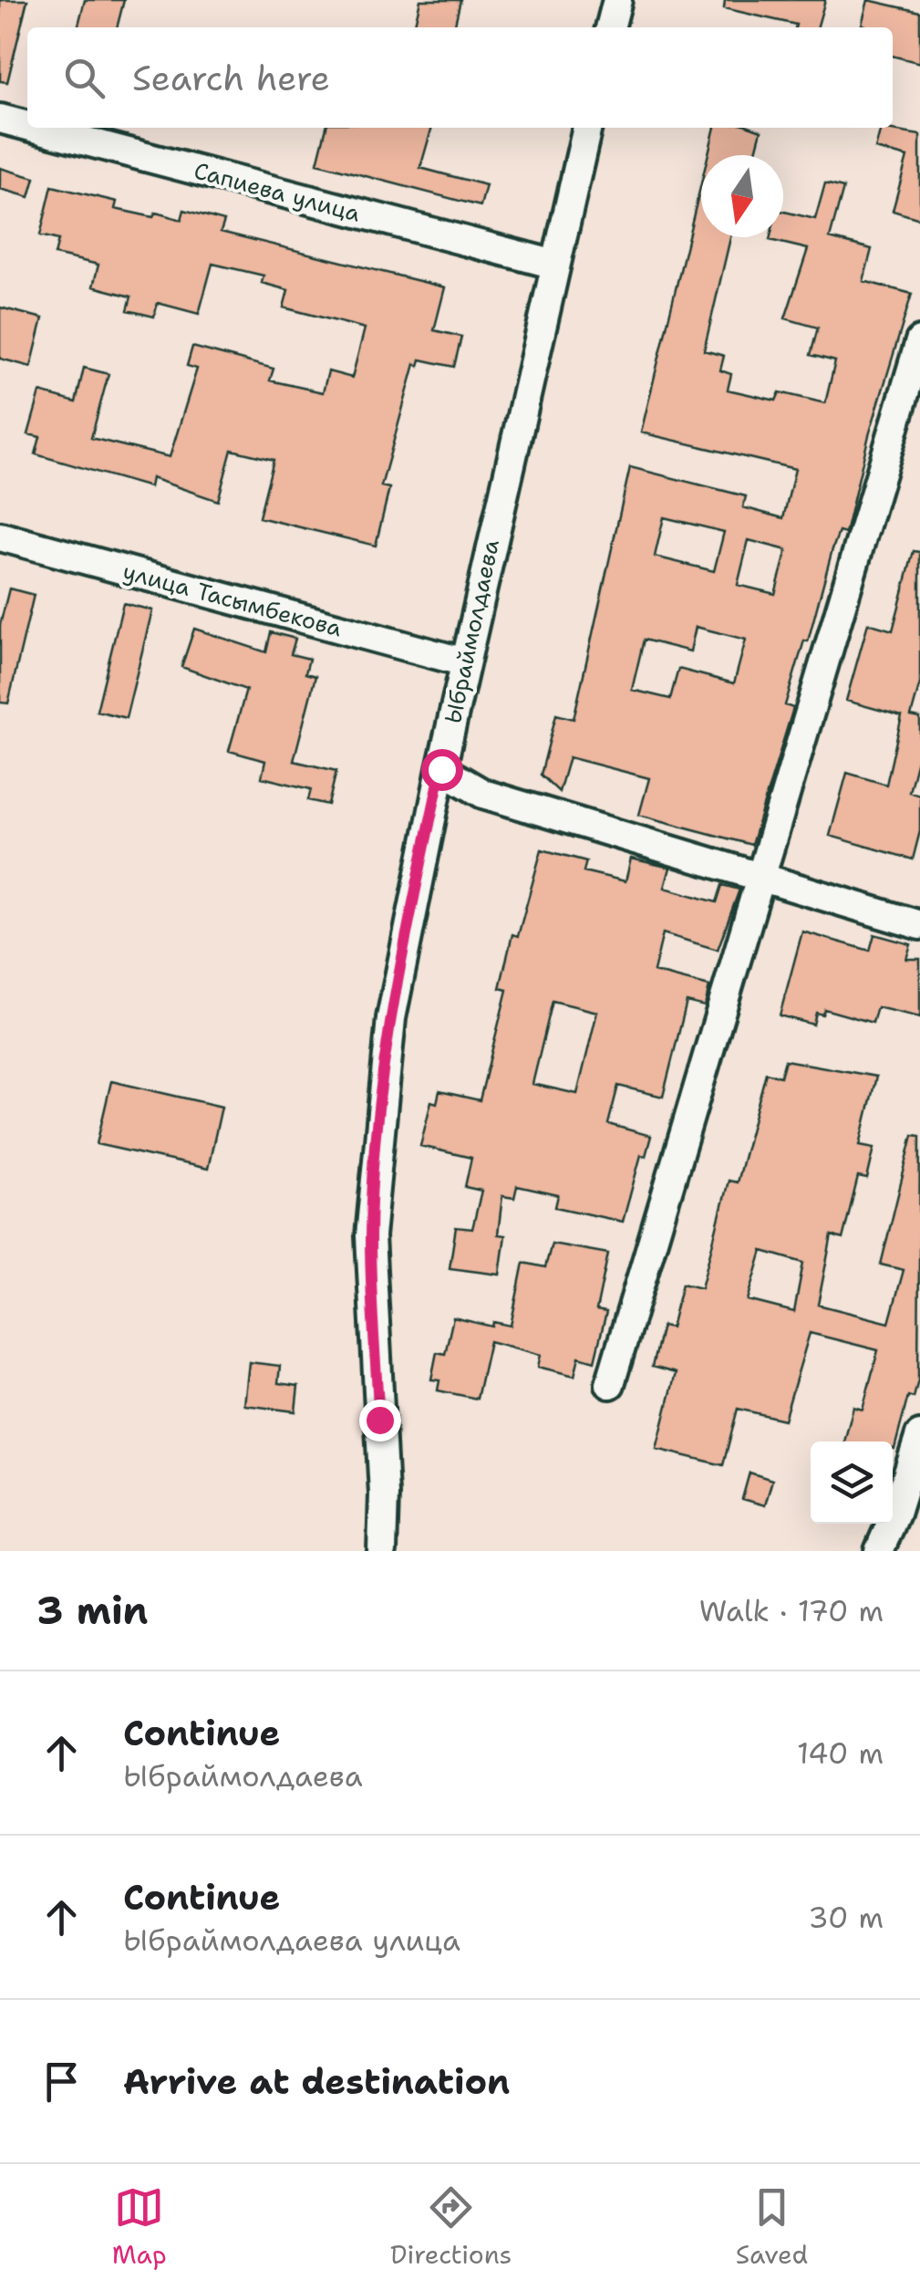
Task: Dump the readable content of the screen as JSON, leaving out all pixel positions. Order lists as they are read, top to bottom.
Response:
{
  "streets": {
    "street": ["Сапиева улица", "улица Тасымбекова", "Ыбраймолдаева"]
  },
  "crossings": [
    ["Сапиева улица", "Ыбраймолдаева"],
    ["улица Тасымбекова", "Ыбраймолдаева"]
  ],
  "north": "bottom",
  "page": {
    "search": "Search here",
    "heading": ["3 min", "Walk · 170 m"],
    "list": [
      ["Continue", "Ыбраймолдаева", "140 m"],
      ["Continue", "Ыбраймолдаева улица", "30 m"],
      "Arrive at destination"
    ],
    "nav": ["Map", "Directions", "Saved"]
  }
}
